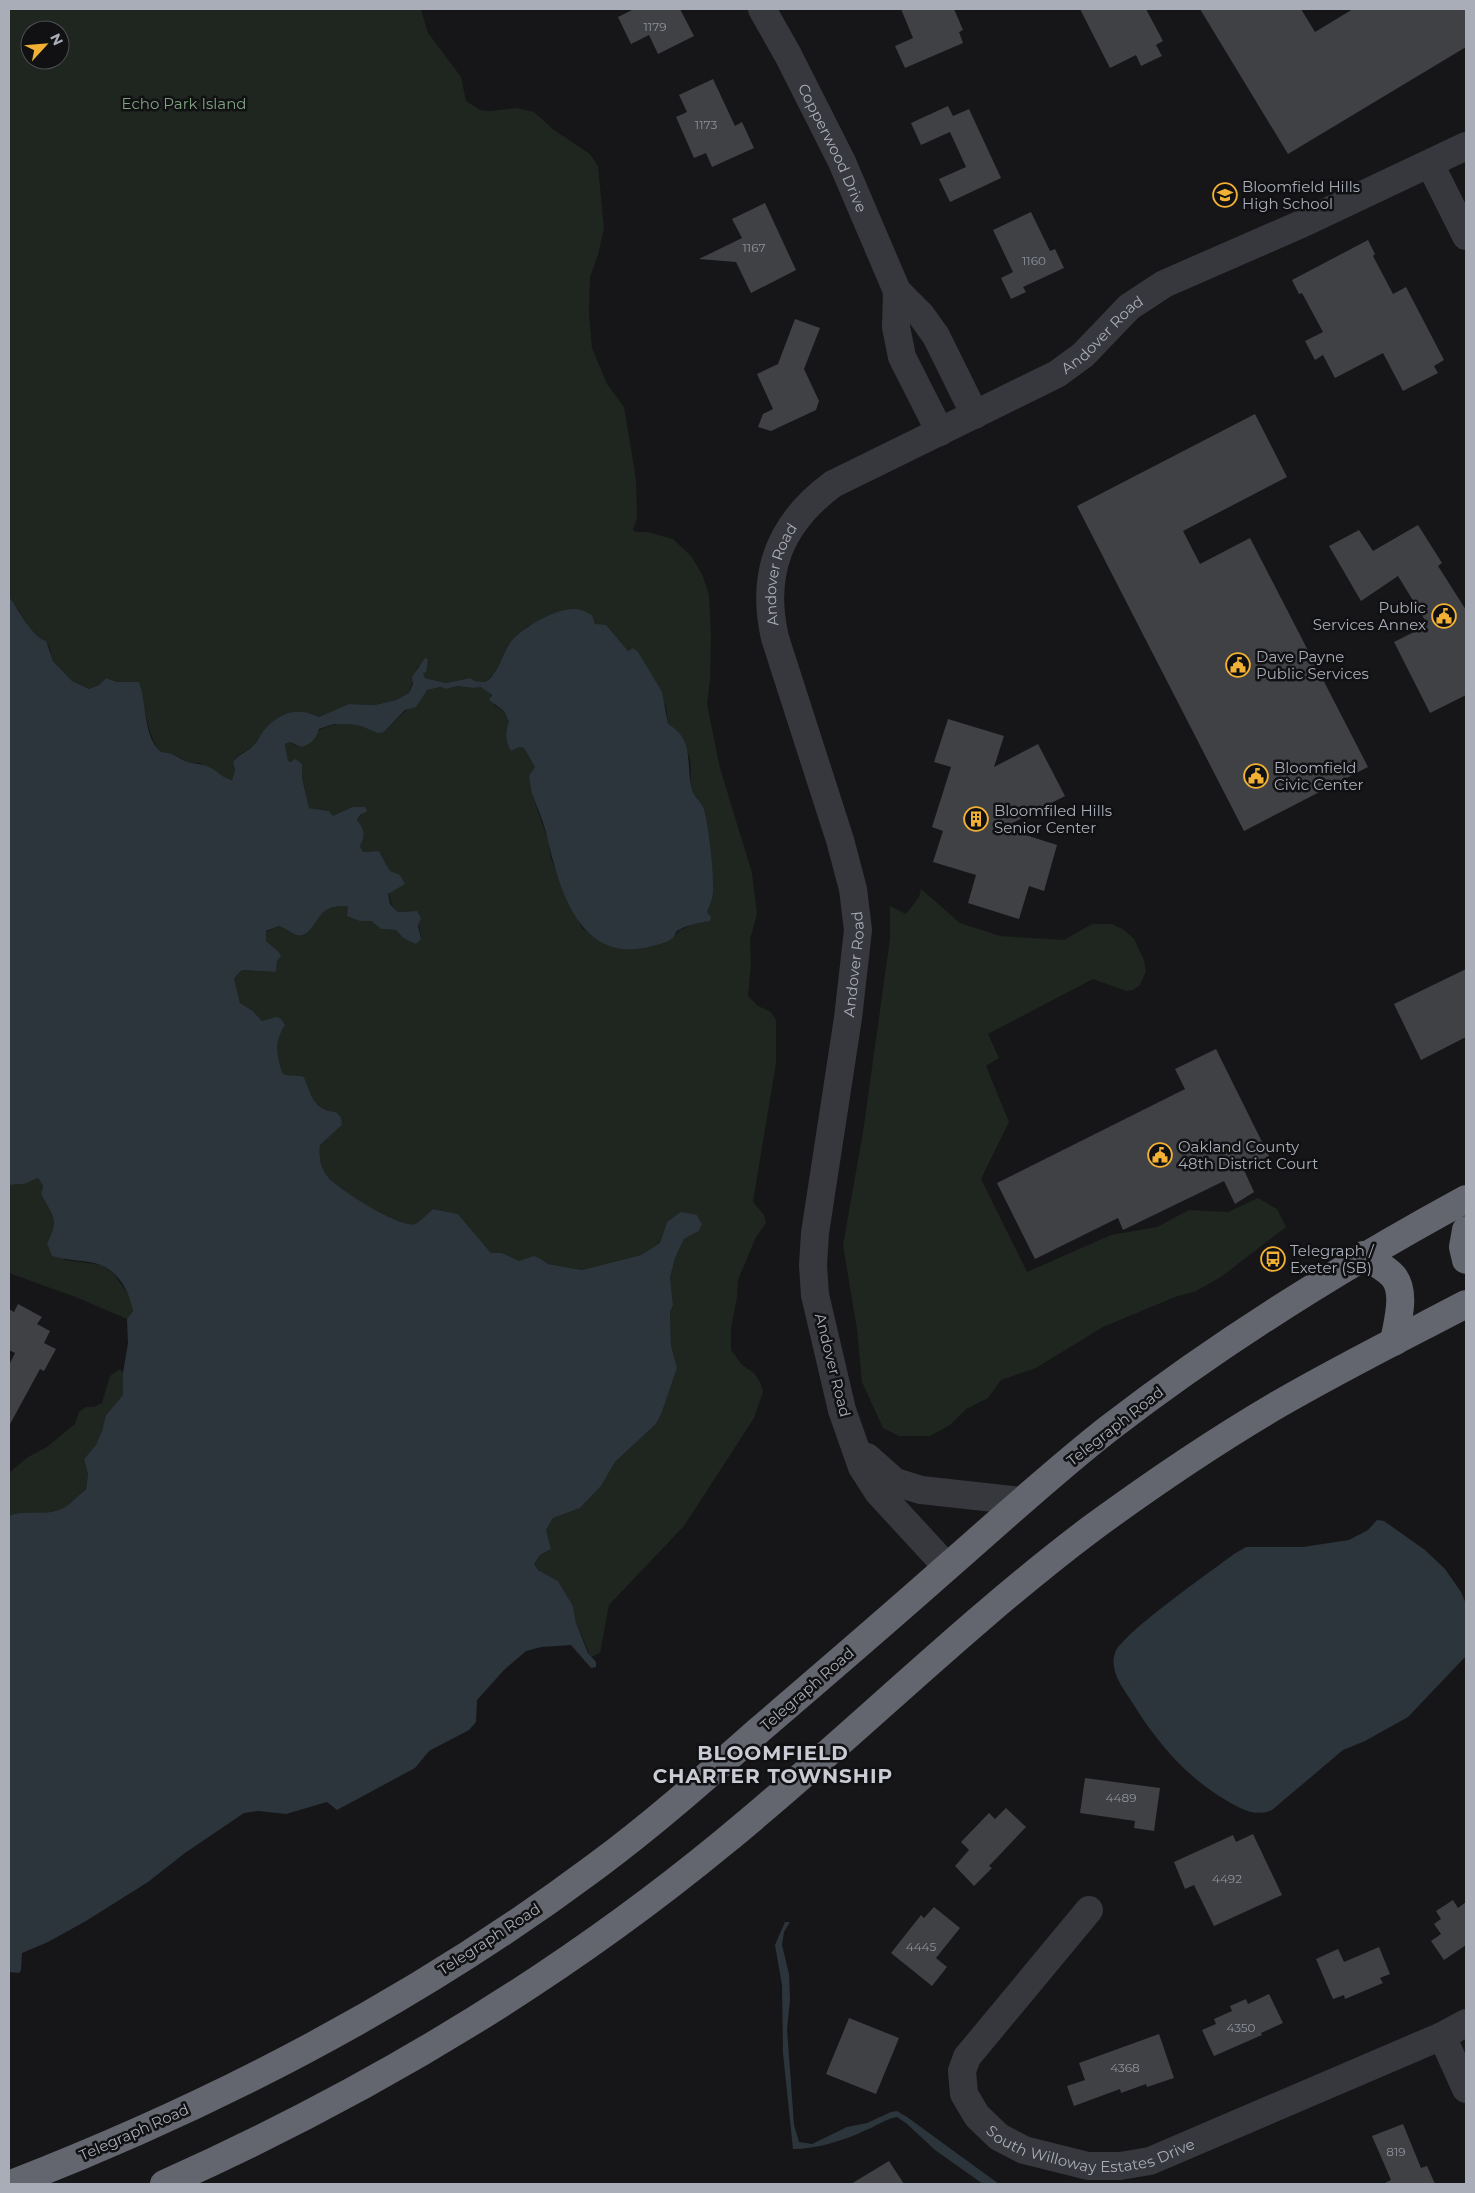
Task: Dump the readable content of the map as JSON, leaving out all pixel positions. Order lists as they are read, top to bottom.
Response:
{
  "streets": {
    "highway": ["Telegraph Road"],
    "street": ["Copperwood Drive", "Andover Road", "South Willoway Estates Drive"]
  },
  "crossings": [
    ["Copperwood Drive", "Andover Road"],
    ["Andover Road", "Telegraph Road"]
  ],
  "districts": ["BLOOMFIELD CHARTER TOWNSHIP"],
  "parks": ["Echo Park Island"],
  "places": {
    "school or university": ["Bloomfield Hills High School"],
    "public building": [
      "Public Services Annex",
      "Dave Payne Public Services",
      "Bloomfield Civic Center",
      "Oakland County 48th District Court"
    ],
    "building": ["Bloomfiled Hills Senior Center"],
    "bus stop": ["Telegraph / Exeter (SB)"]
  },
  "house_numbers": [
    "1179",
    "1173",
    "1167",
    "1160",
    "4489",
    "4492",
    "4445",
    "4350",
    "4368",
    "819"
  ],
  "north": "top right"
}
